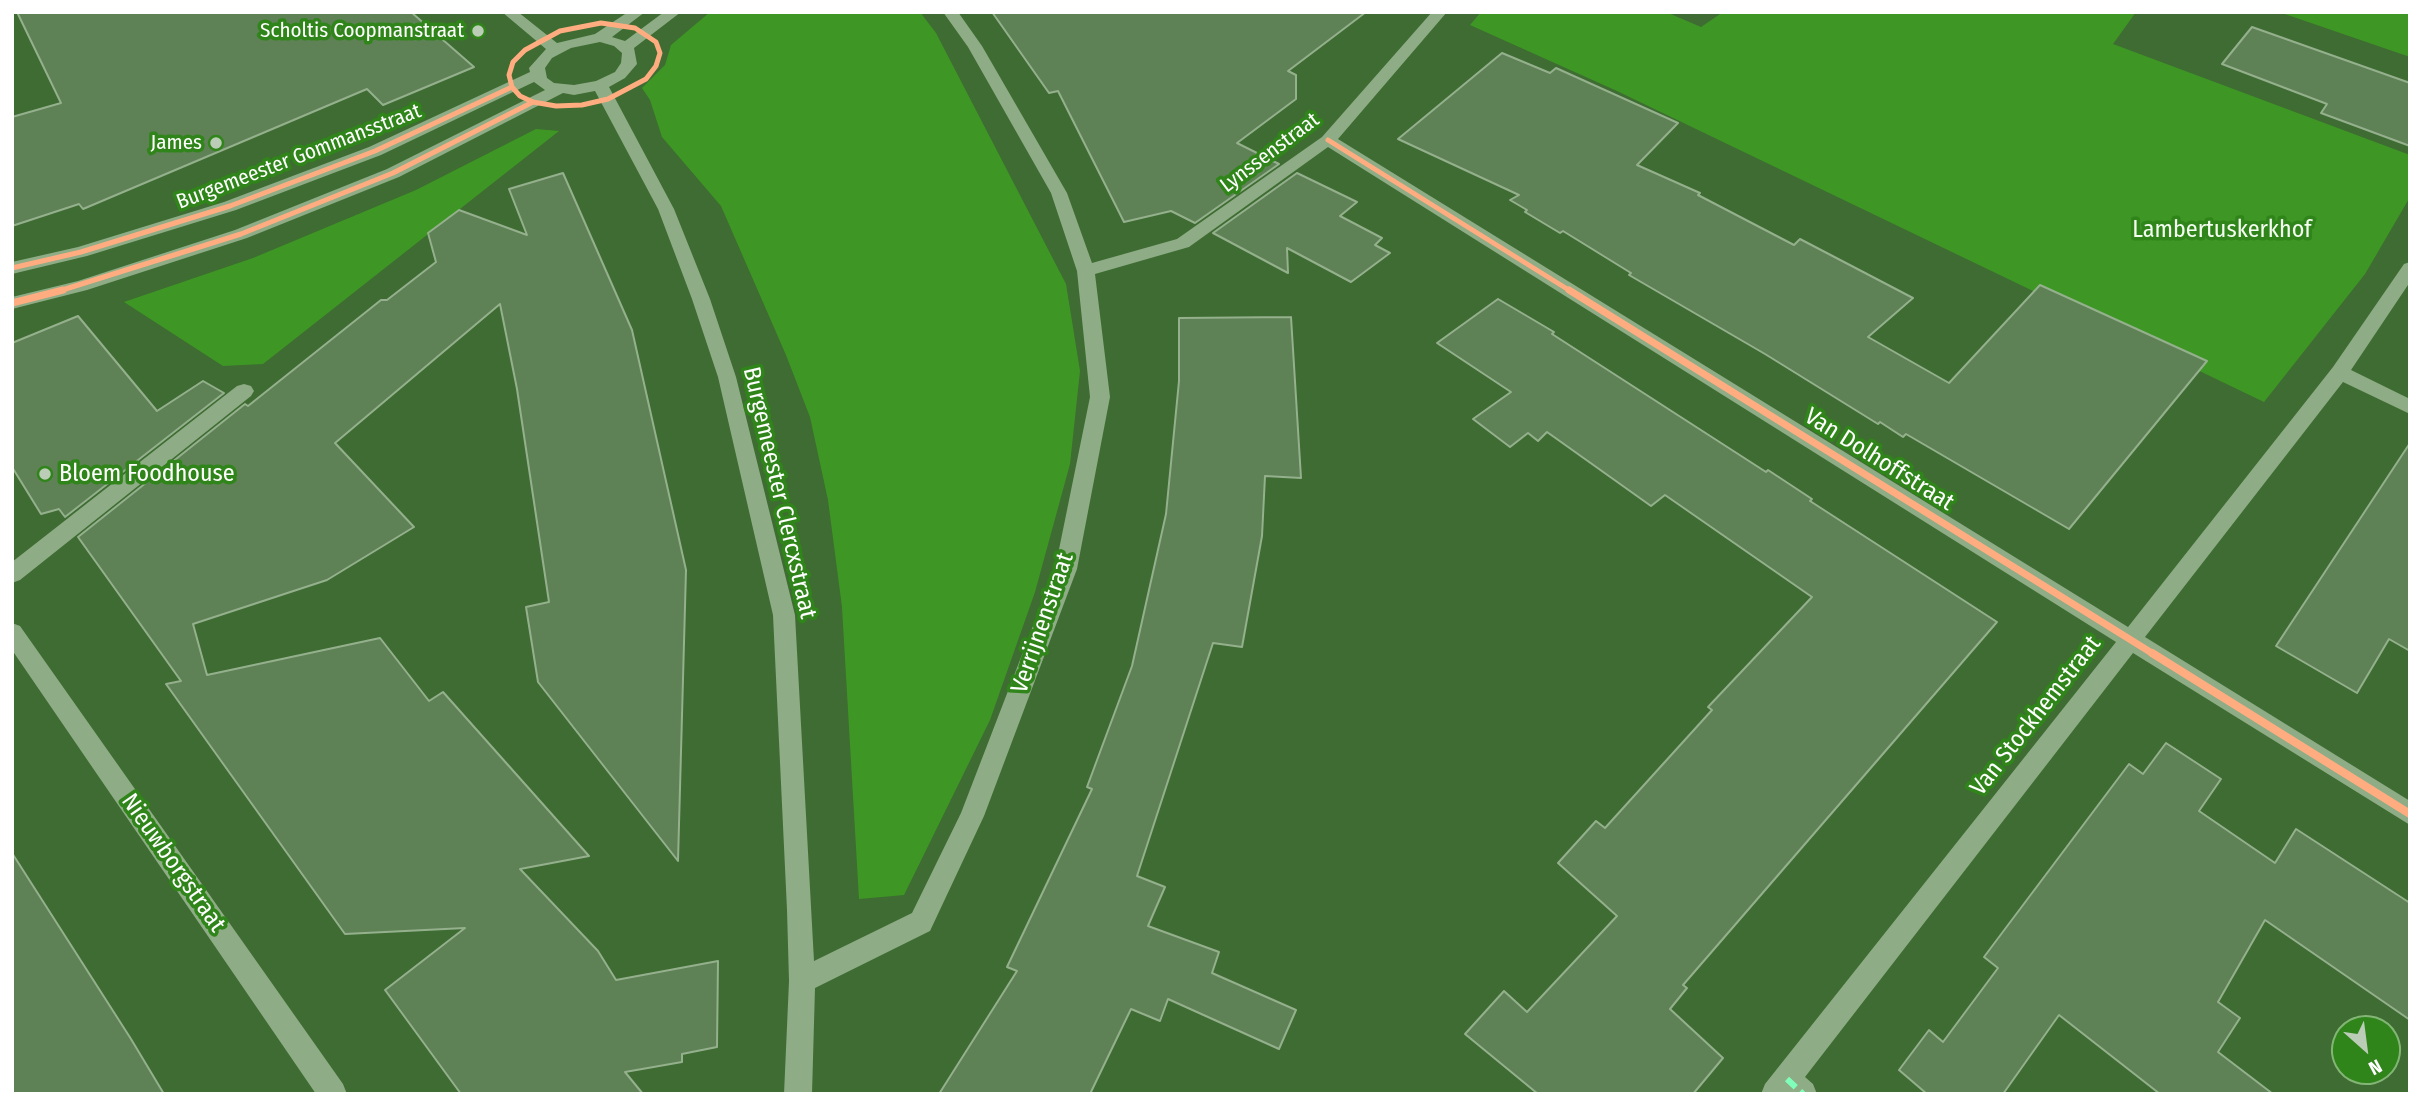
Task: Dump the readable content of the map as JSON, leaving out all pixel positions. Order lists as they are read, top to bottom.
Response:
{
  "streets": {
    "street": [
      "Lynssenstraat",
      "Burgemeester Gommansstraat",
      "Van Dolhoffstraat",
      "Burgemeester Clercxstraat",
      "Verrijnenstraat",
      "Van Stockhemstraat",
      "Nieuwborgstraat"
    ]
  },
  "crossings": [
    ["Lynssenstraat", "Van Dolhoffstraat"],
    ["Lynssenstraat", "Verrijnenstraat"],
    ["Van Dolhoffstraat", "Van Stockhemstraat"],
    ["Burgemeester Clercxstraat", "Verrijnenstraat"]
  ],
  "parks": ["Lambertuskerkhof"],
  "places": ["Scholtis Coopmanstraat", "James", "Bloem Foodhouse"],
  "north": "bottom right"
}
